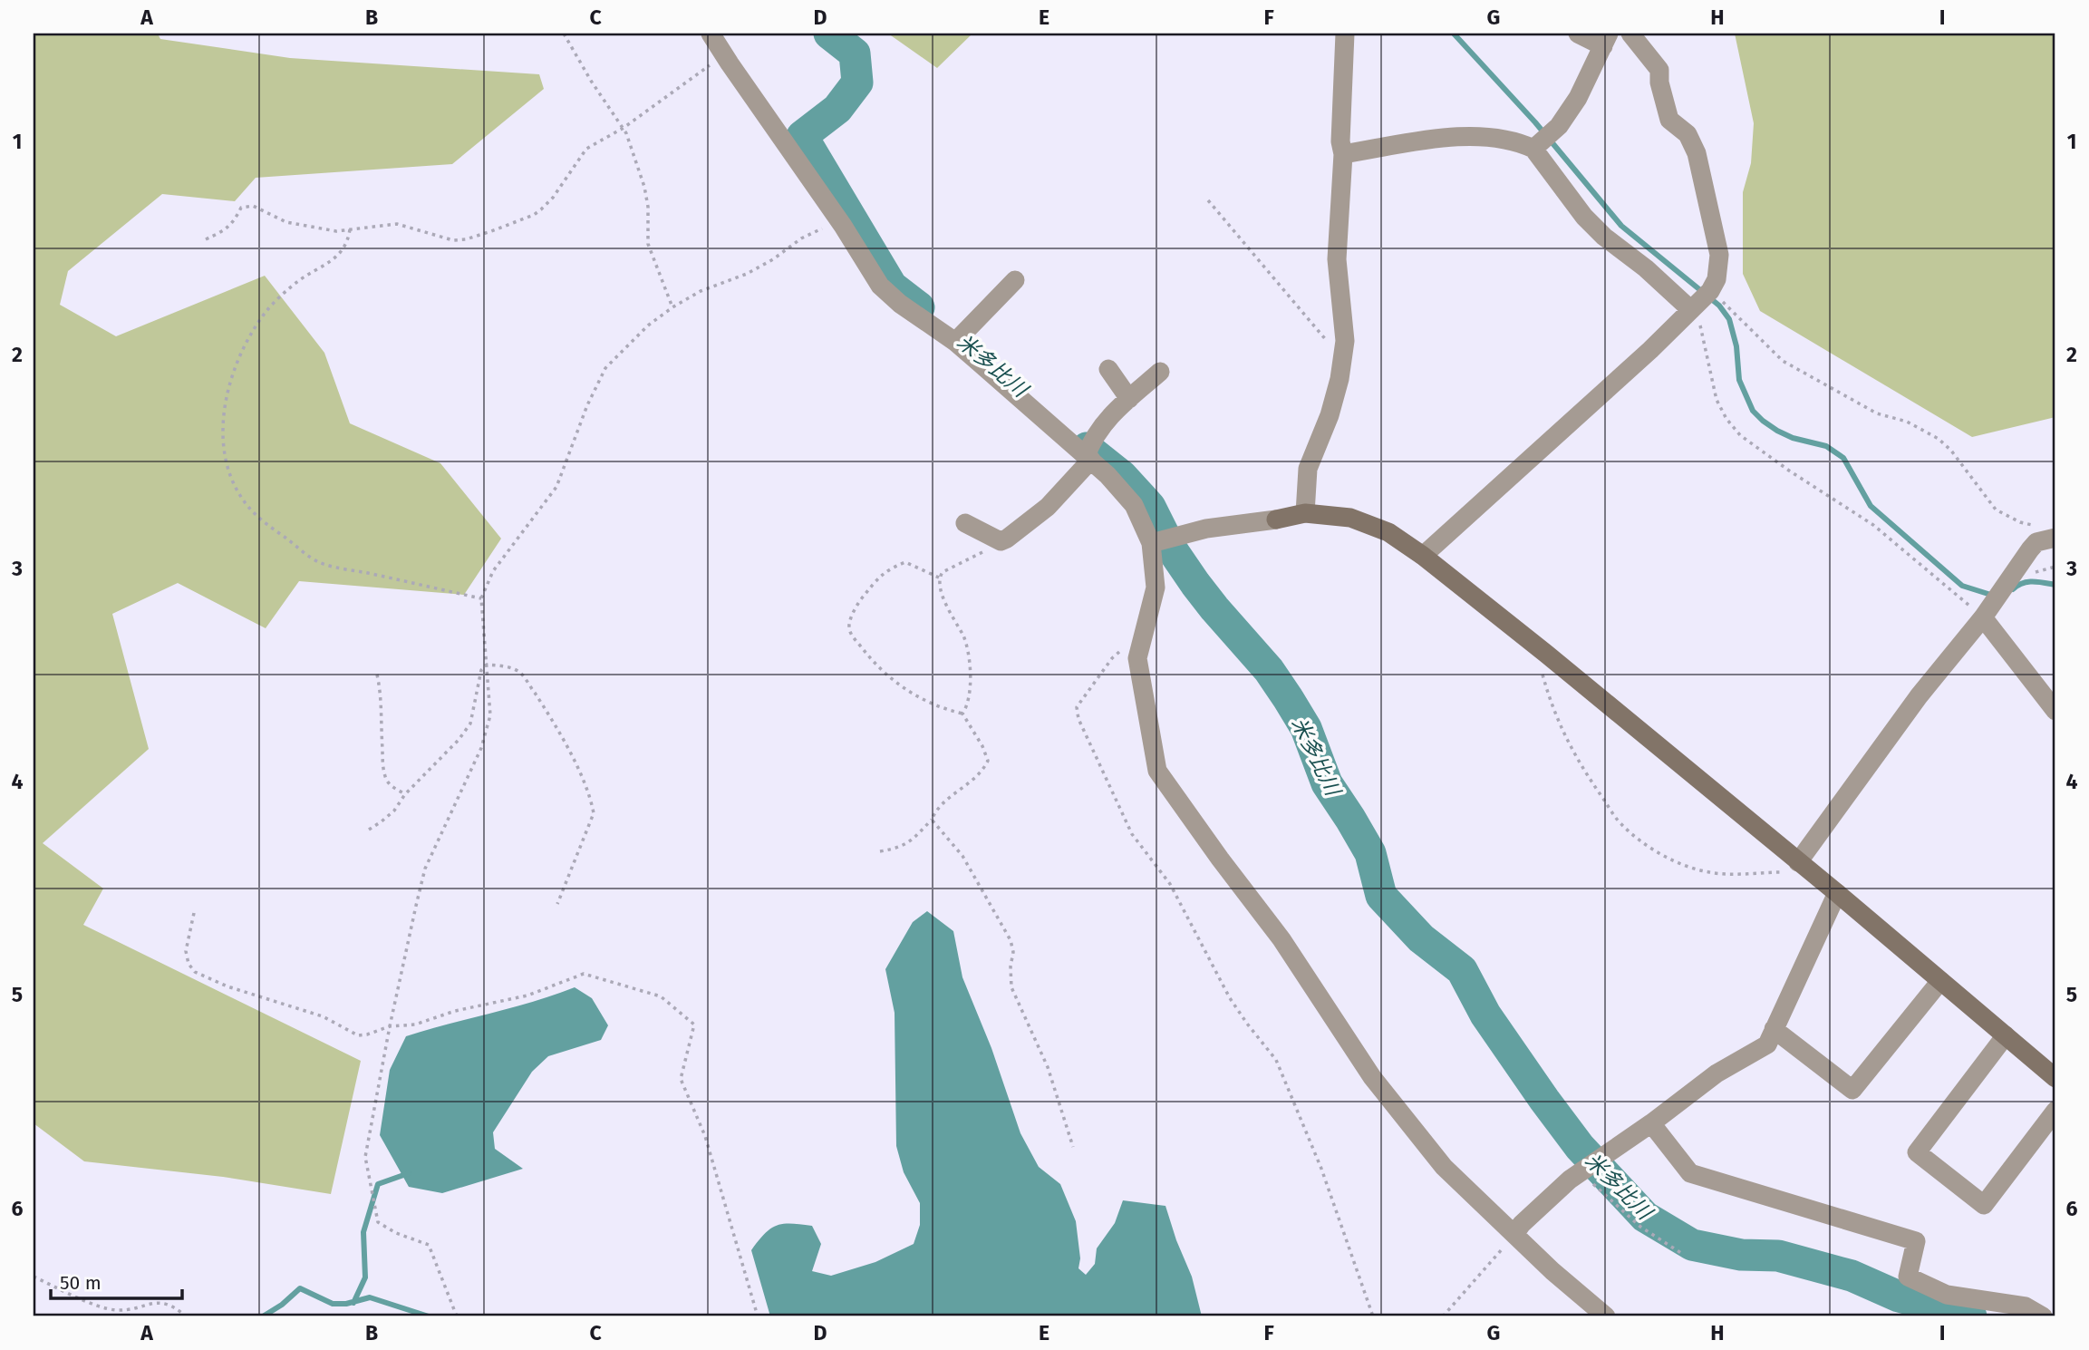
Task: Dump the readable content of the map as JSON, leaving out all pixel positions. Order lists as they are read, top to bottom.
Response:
{
  "water": ["米多比川"],
  "scale_bar": "50 m",
  "grid": {
    "columns": [
      "A",
      "B",
      "C",
      "D",
      "E",
      "F",
      "G",
      "H",
      "I"
    ],
    "rows": [
      "1",
      "2",
      "3",
      "4",
      "5",
      "6"
    ]
  }
}
